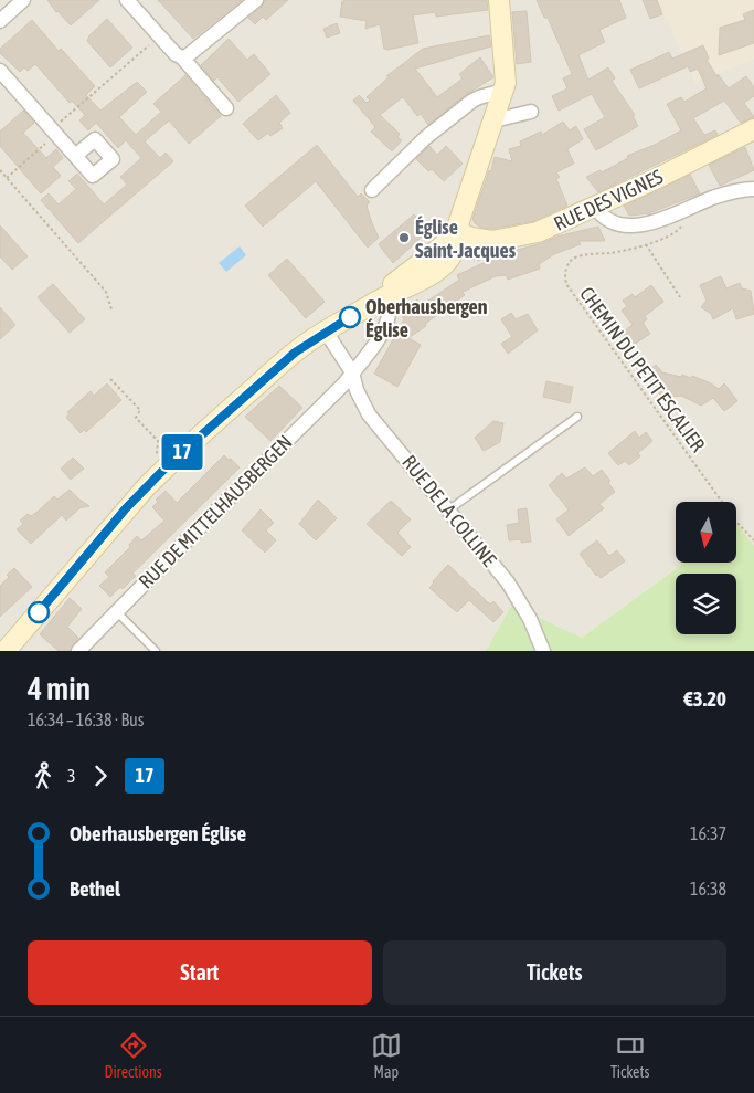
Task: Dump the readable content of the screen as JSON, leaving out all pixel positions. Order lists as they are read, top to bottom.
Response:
{
  "streets": {
    "street": ["RUE DES VIGNES", "RUE DE LA COLLINE", "RUE DE MITTELHAUSBERGEN"],
    "path": ["CHEMIN DU PETIT ESCALIER"]
  },
  "crossings": [
    ["RUE DE LA COLLINE", "RUE DE MITTELHAUSBERGEN"]
  ],
  "places": ["Église Saint-Jacques", "Oberhausbergen Église"],
  "lines": ["bus line 17"],
  "north": "bottom",
  "page": {
    "on_map": "17",
    "heading": ["4 min", "16:34 – 16:38 · Bus", "€3.20"],
    "legs": ["3", "17"],
    "list": [
      {
        "name": "Oberhausbergen Église",
        "value": "16:37"
      },
      {
        "name": "Bethel",
        "value": "16:38"
      }
    ],
    "buttons": ["Start", "Tickets"],
    "tabs": ["Directions", "Map", "Tickets"]
  }
}
